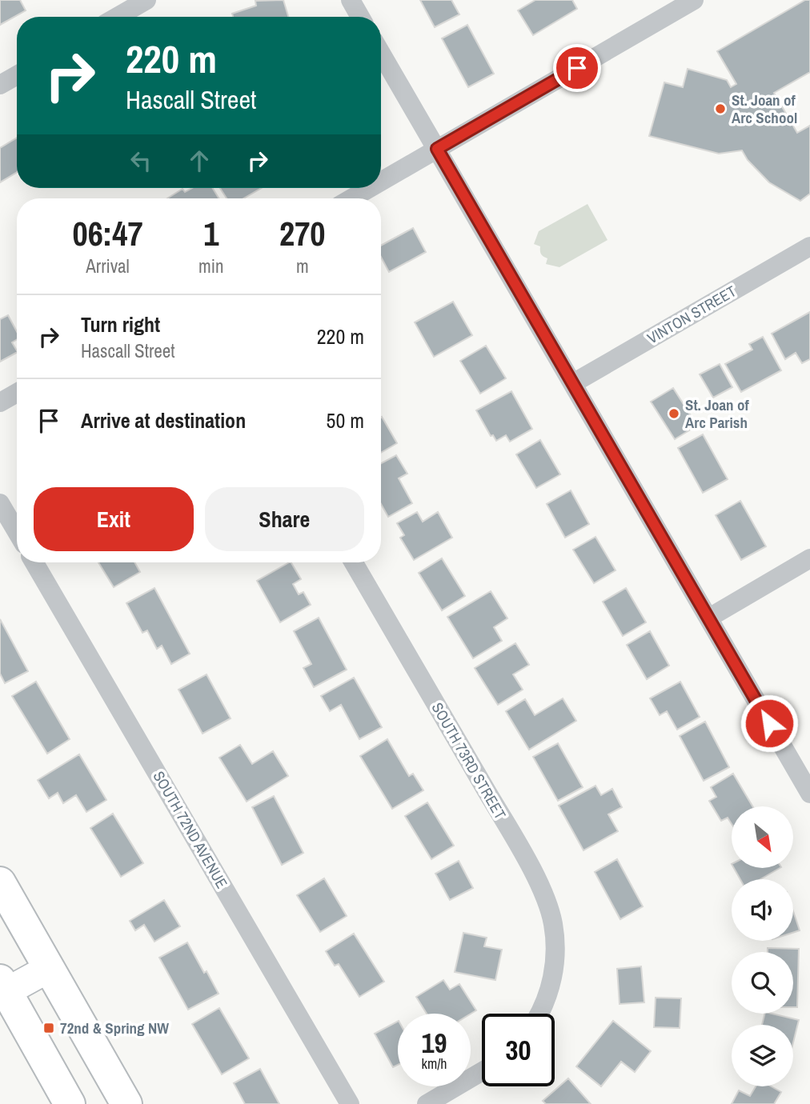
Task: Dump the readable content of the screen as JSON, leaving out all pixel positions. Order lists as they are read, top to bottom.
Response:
{
  "streets": {
    "street": ["VINTON STREET", "SOUTH 73RD STREET", "SOUTH 72ND AVENUE"]
  },
  "places": {
    "other": ["St. Joan of Arc School", "St. Joan of Arc Parish"],
    "transit": ["72nd & Spring NW"]
  },
  "north": "bottom right",
  "page": {
    "turn": ["220 m", "Hascall Street"],
    "eta": [
      "06:47",
      "Arrival",
      "1",
      "min",
      "270",
      "m"
    ],
    "list": [
      {
        "name": "Turn right",
        "note": "Hascall Street",
        "value": "220 m"
      },
      {
        "name": "Arrive at destination",
        "value": "50 m"
      }
    ],
    "buttons": ["Exit", "Share"],
    "speed": "19 km/h",
    "limit": "30"
  }
}
